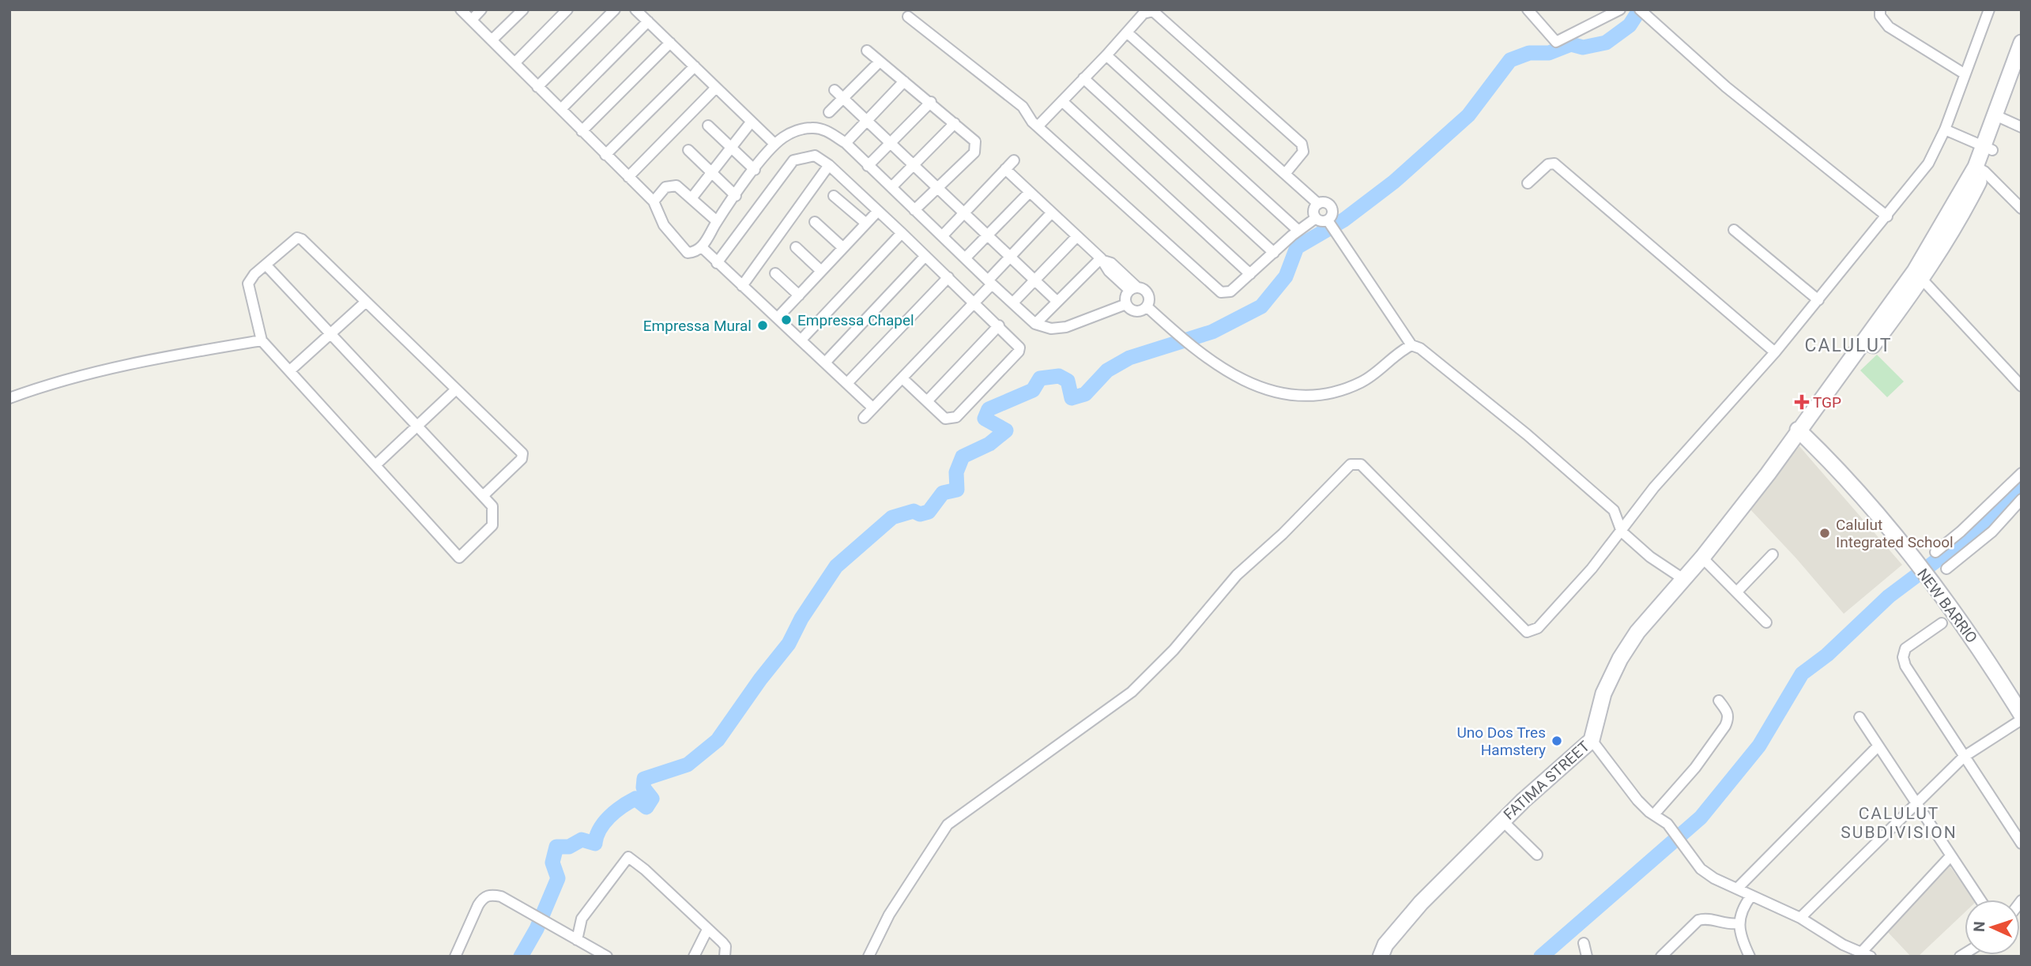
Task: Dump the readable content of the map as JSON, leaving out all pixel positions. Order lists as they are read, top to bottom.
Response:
{
  "streets": {
    "main road": ["NEW BARRIO", "FATIMA STREET"]
  },
  "crossings": [
    ["NEW BARRIO", "FATIMA STREET"]
  ],
  "districts": ["CALULUT", "CALULUT SUBDIVISION"],
  "places": {
    "other": [
      "Empressa Chapel",
      "Empressa Mural",
      "Calulut Integrated School",
      "Uno Dos Tres Hamstery"
    ],
    "health": ["TGP"]
  },
  "north": "left"
}
